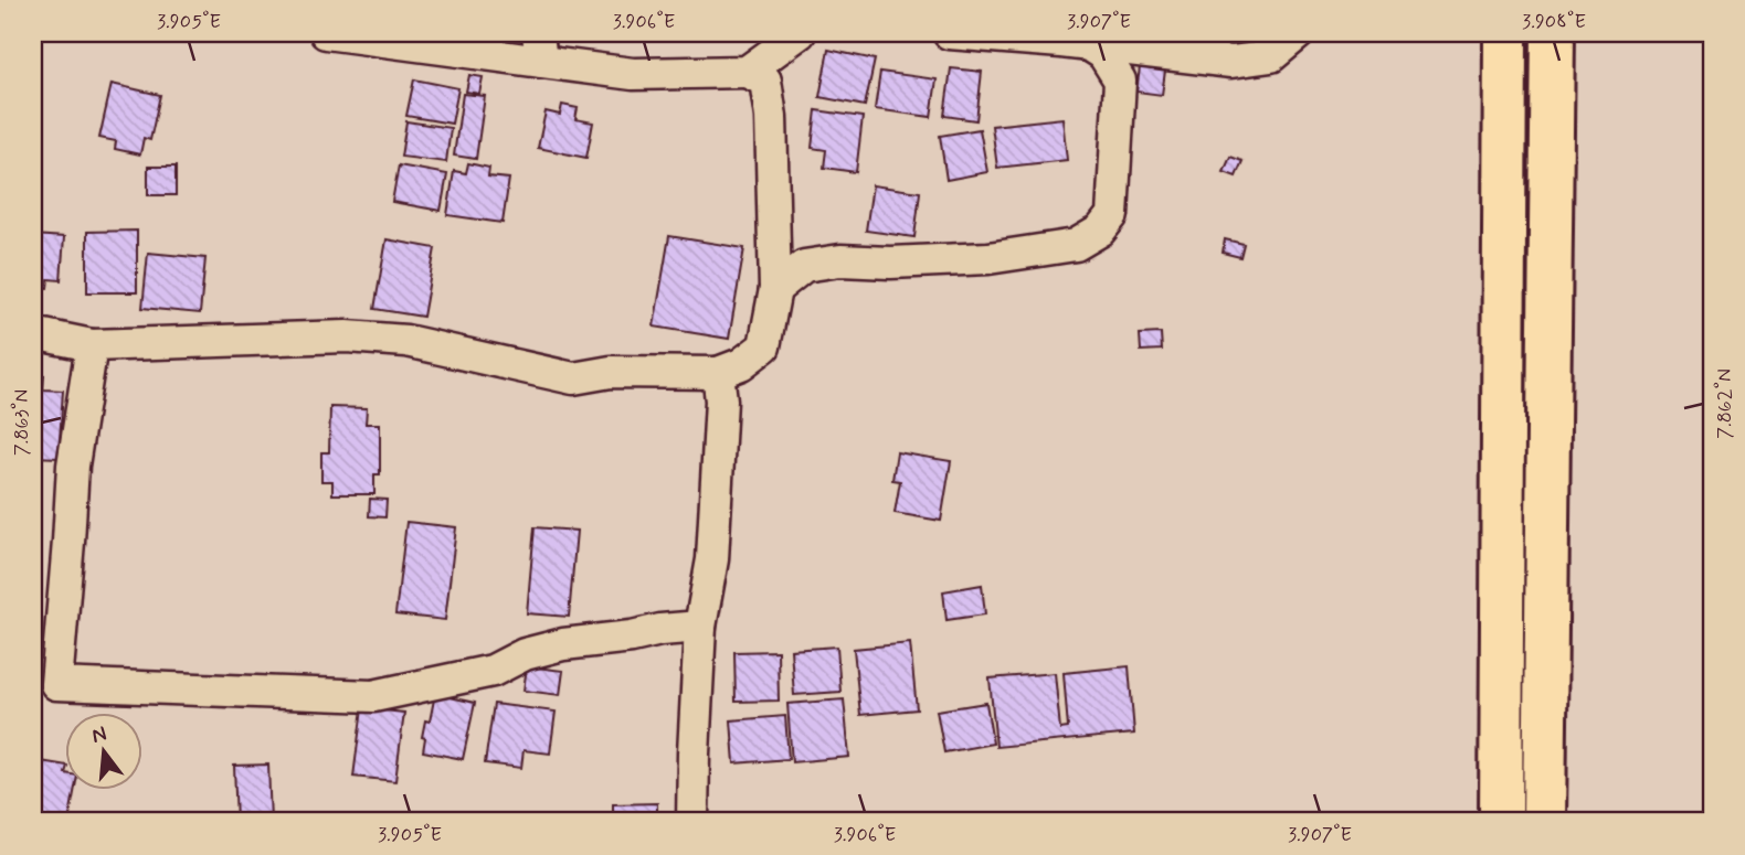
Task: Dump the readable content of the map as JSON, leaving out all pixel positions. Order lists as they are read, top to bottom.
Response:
{
  "north": "top",
  "coordinates": [
    "3.905°E",
    "3.906°E",
    "3.907°E",
    "3.908°E",
    "7.862°N",
    "7.863°N"
  ]
}
